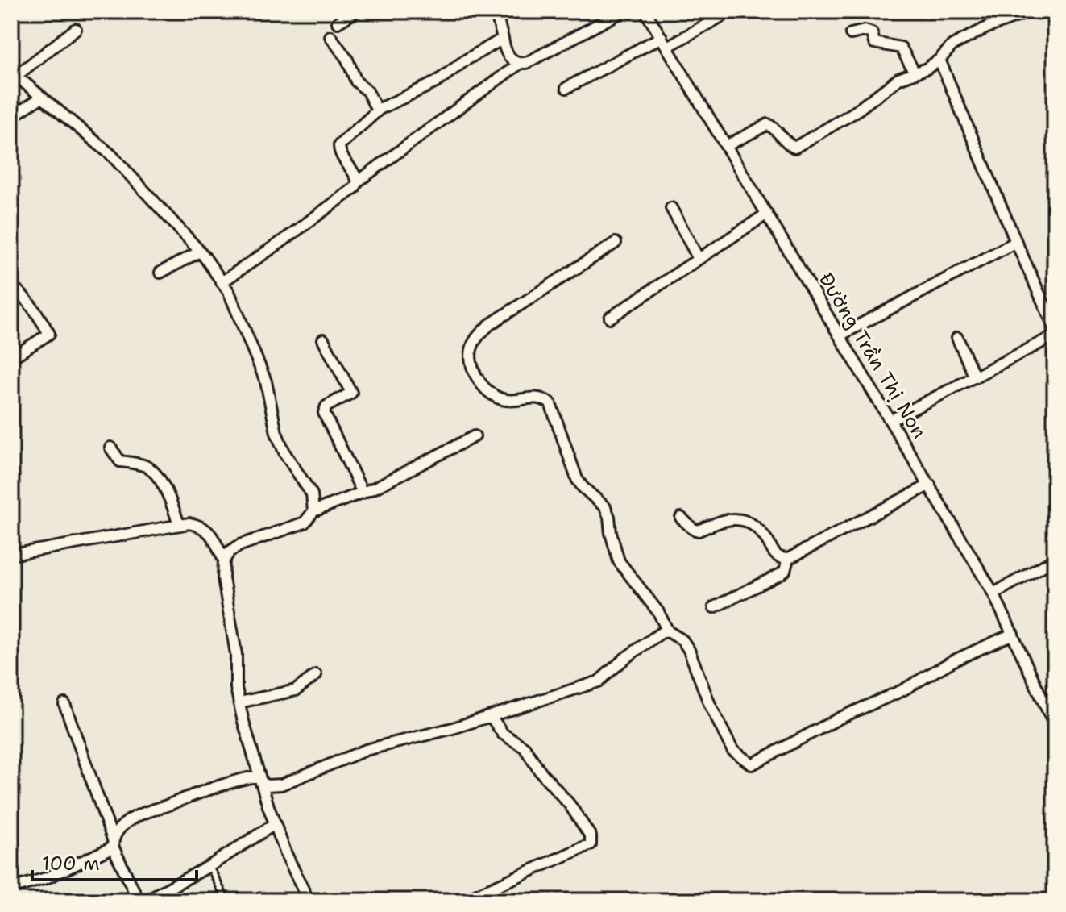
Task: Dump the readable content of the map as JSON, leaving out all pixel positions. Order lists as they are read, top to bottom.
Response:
{
  "streets": {
    "street": ["Đường Trần Thị Non"]
  },
  "scale_bar": "100 m"
}
